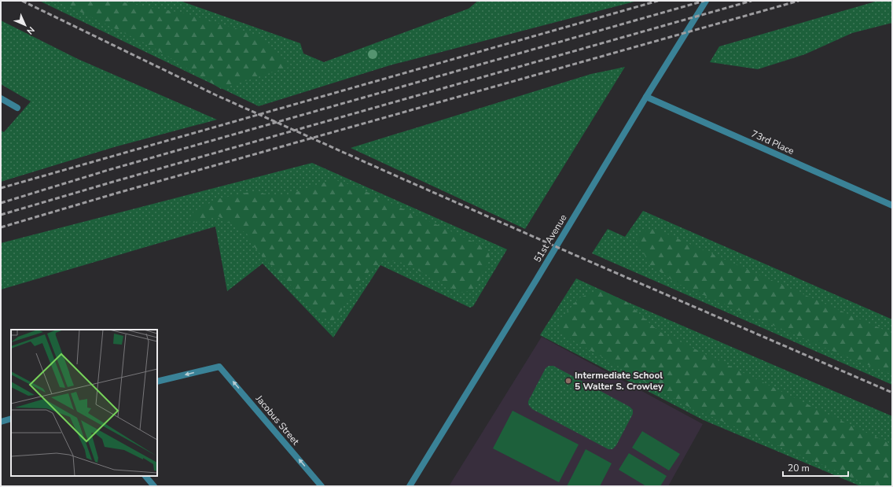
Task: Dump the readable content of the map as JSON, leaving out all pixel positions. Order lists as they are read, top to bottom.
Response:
{
  "streets": {
    "street": ["73rd Place", "51st Avenue", "Jacobus Street"]
  },
  "crossings": [
    ["73rd Place", "51st Avenue"]
  ],
  "one_way": ["Jacobus Street"],
  "places": ["Intermediate School 5 Walter S. Crowley"],
  "scale_bar": "20 m",
  "north": "bottom right"
}
